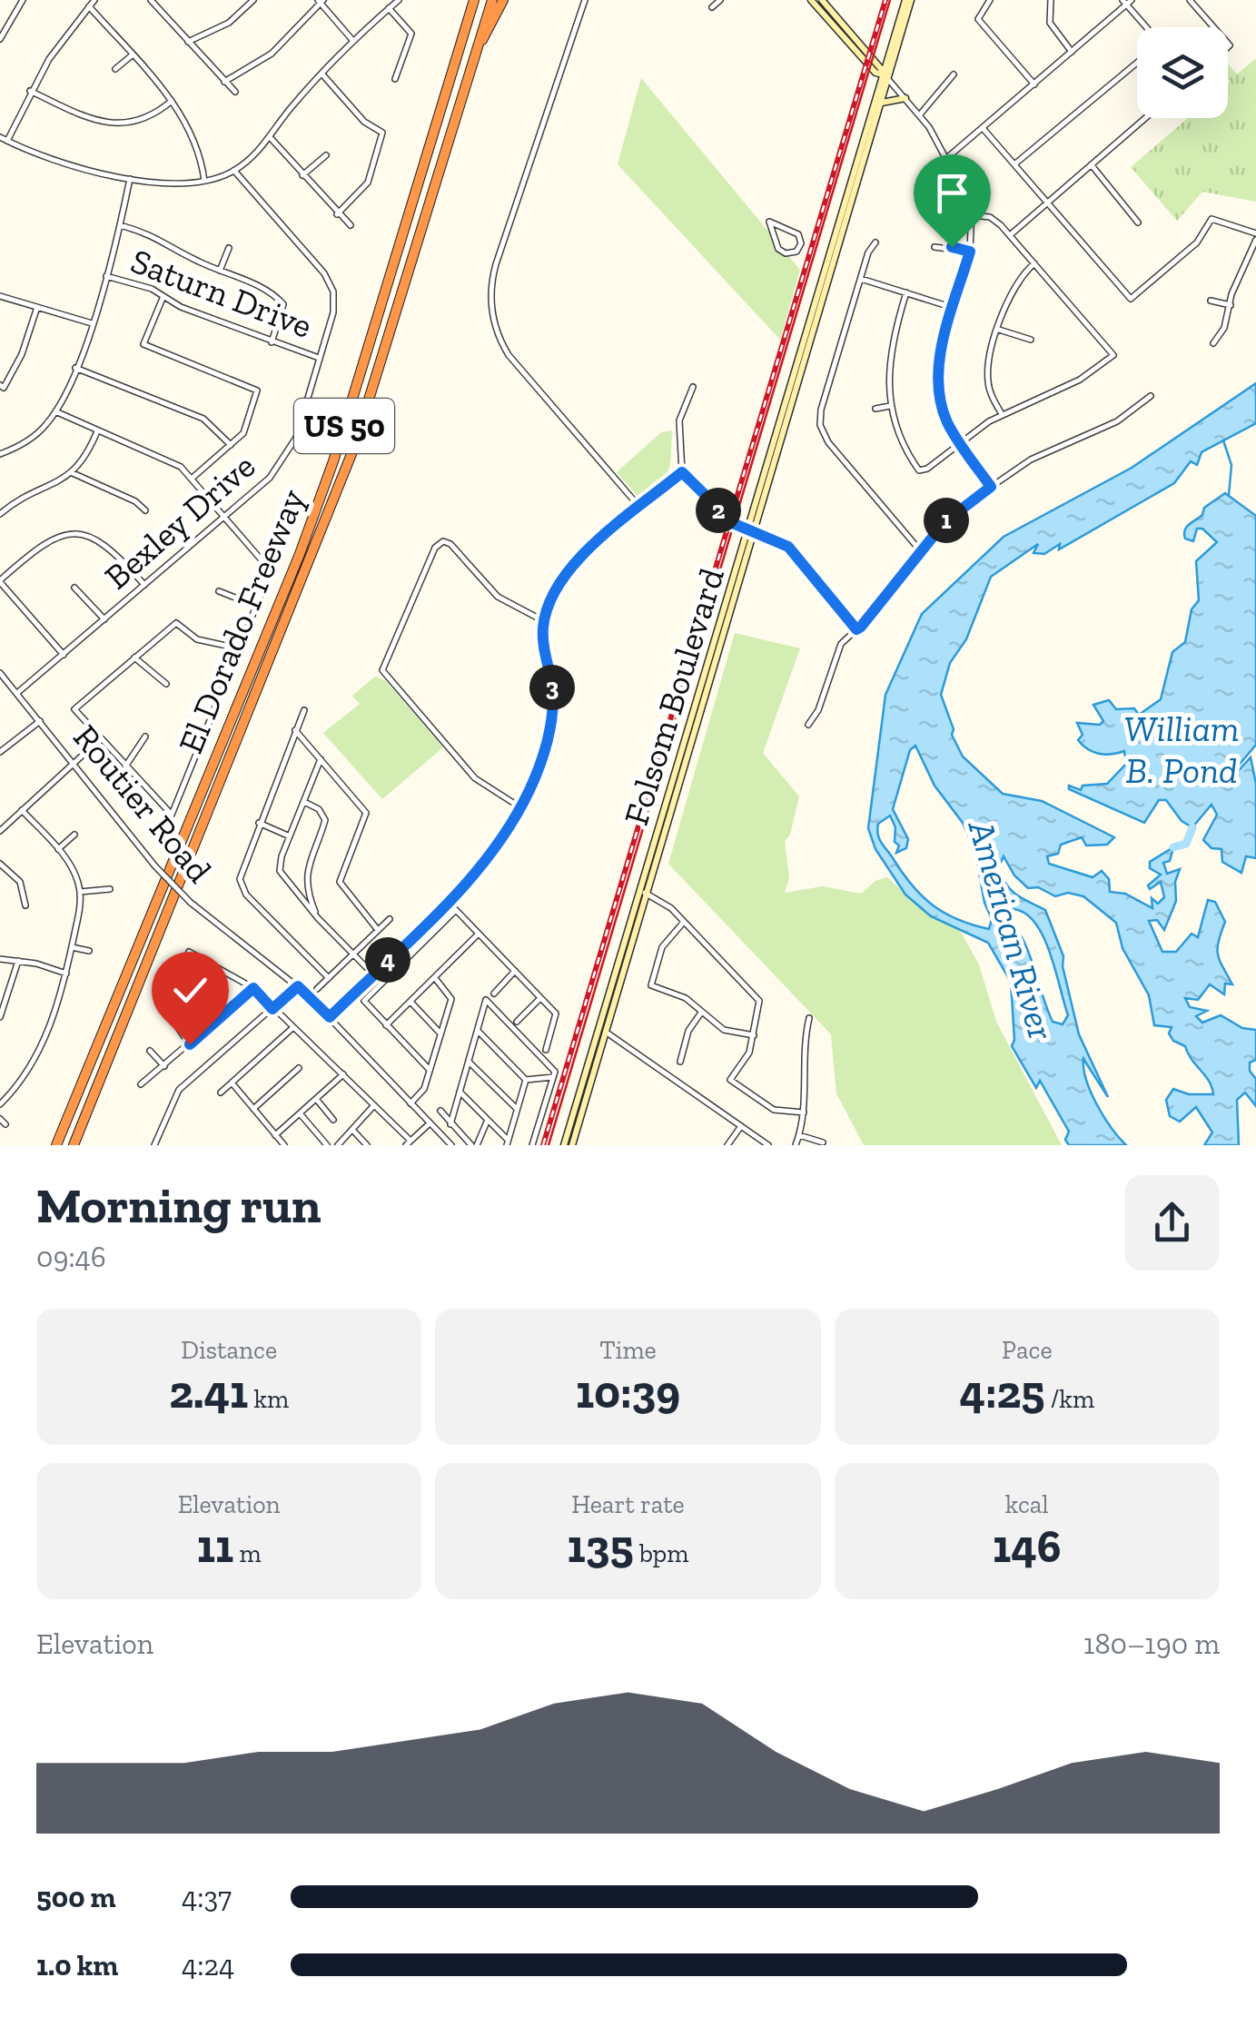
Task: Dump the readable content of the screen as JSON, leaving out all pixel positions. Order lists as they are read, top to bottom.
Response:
{
  "streets": {
    "highway": ["US 50", "El Dorado Freeway"],
    "main road": ["Folsom Boulevard"],
    "street": ["Saturn Drive", "Bexley Drive", "Routier Road"]
  },
  "crossings": [
    ["Saturn Drive", "Bexley Drive"],
    ["Bexley Drive", "Routier Road"]
  ],
  "water": ["William B. Pond", "American River"],
  "page": {
    "pins": [
      "2",
      "1",
      "3",
      "4"
    ],
    "heading": ["Morning run", "09:46"],
    "stats": [
      ["Distance", "2.41 km"],
      ["Time", "10:39"],
      ["Pace", "4:25 /km"],
      ["Elevation", "11 m"],
      ["Heart rate", "135 bpm"],
      ["kcal", "146"]
    ],
    "chart": ["Elevation", "180–190 m"],
    "list": [
      {
        "name": "500 m",
        "note": "4:37"
      },
      {
        "name": "1.0 km",
        "note": "4:24"
      }
    ]
  }
}
